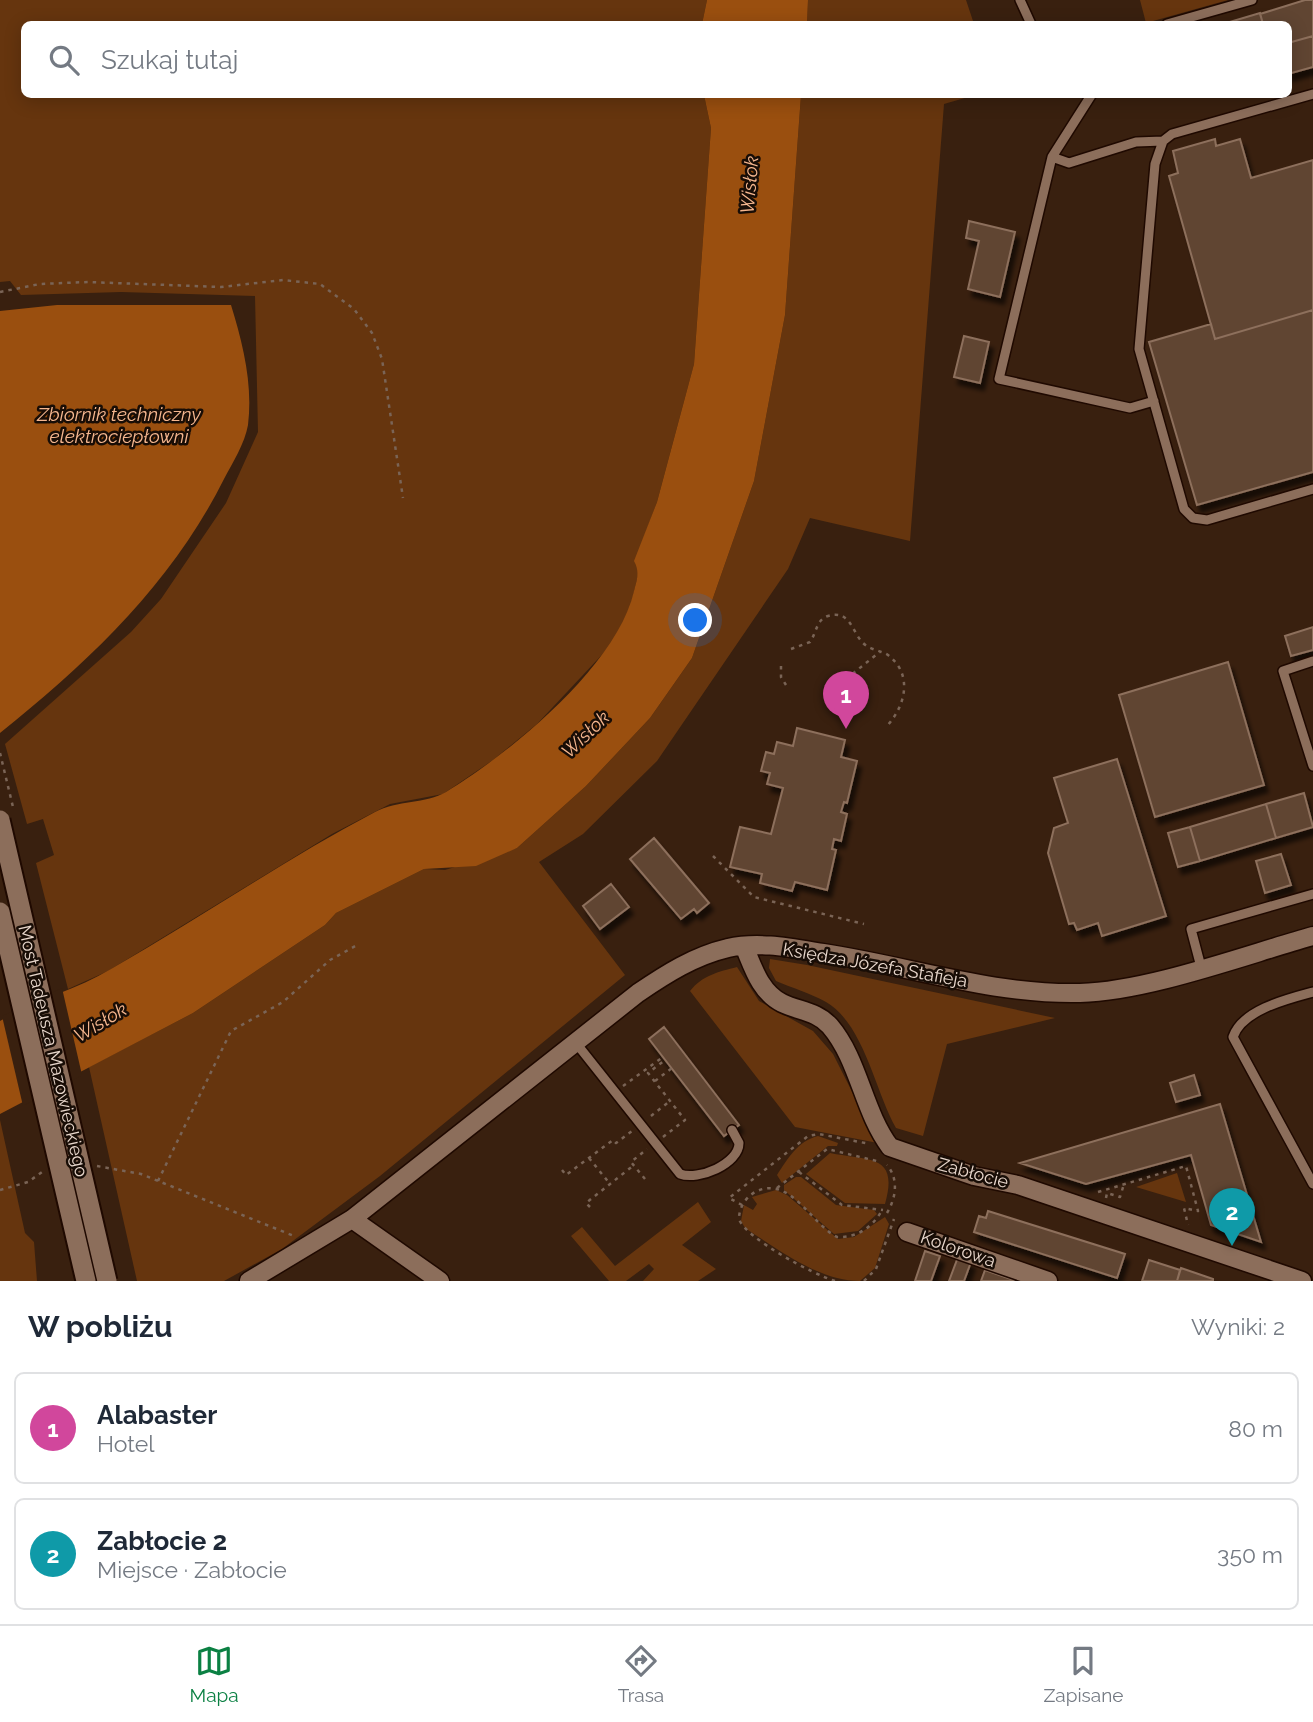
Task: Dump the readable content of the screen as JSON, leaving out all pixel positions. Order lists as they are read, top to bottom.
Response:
{
  "streets": {
    "main road": ["Most Tadeusza Mazowieckiego"],
    "street": ["Księdza Józefa Stafieja", "Zabłocie", "Kolorowa"]
  },
  "water": ["Wisłok", "Zbiornik techniczny elektrociepłowni"],
  "page": {
    "search": "Szukaj tutaj",
    "pins": ["1", "2"],
    "heading": ["W pobliżu", "Wyniki: 2"],
    "list": [
      {
        "mark": "1",
        "name": "Alabaster",
        "note": "Hotel",
        "value": "80 m"
      },
      {
        "mark": "2",
        "name": "Zabłocie 2",
        "note": "Miejsce · Zabłocie",
        "value": "350 m"
      }
    ],
    "nav": ["Mapa", "Trasa", "Zapisane"]
  }
}
